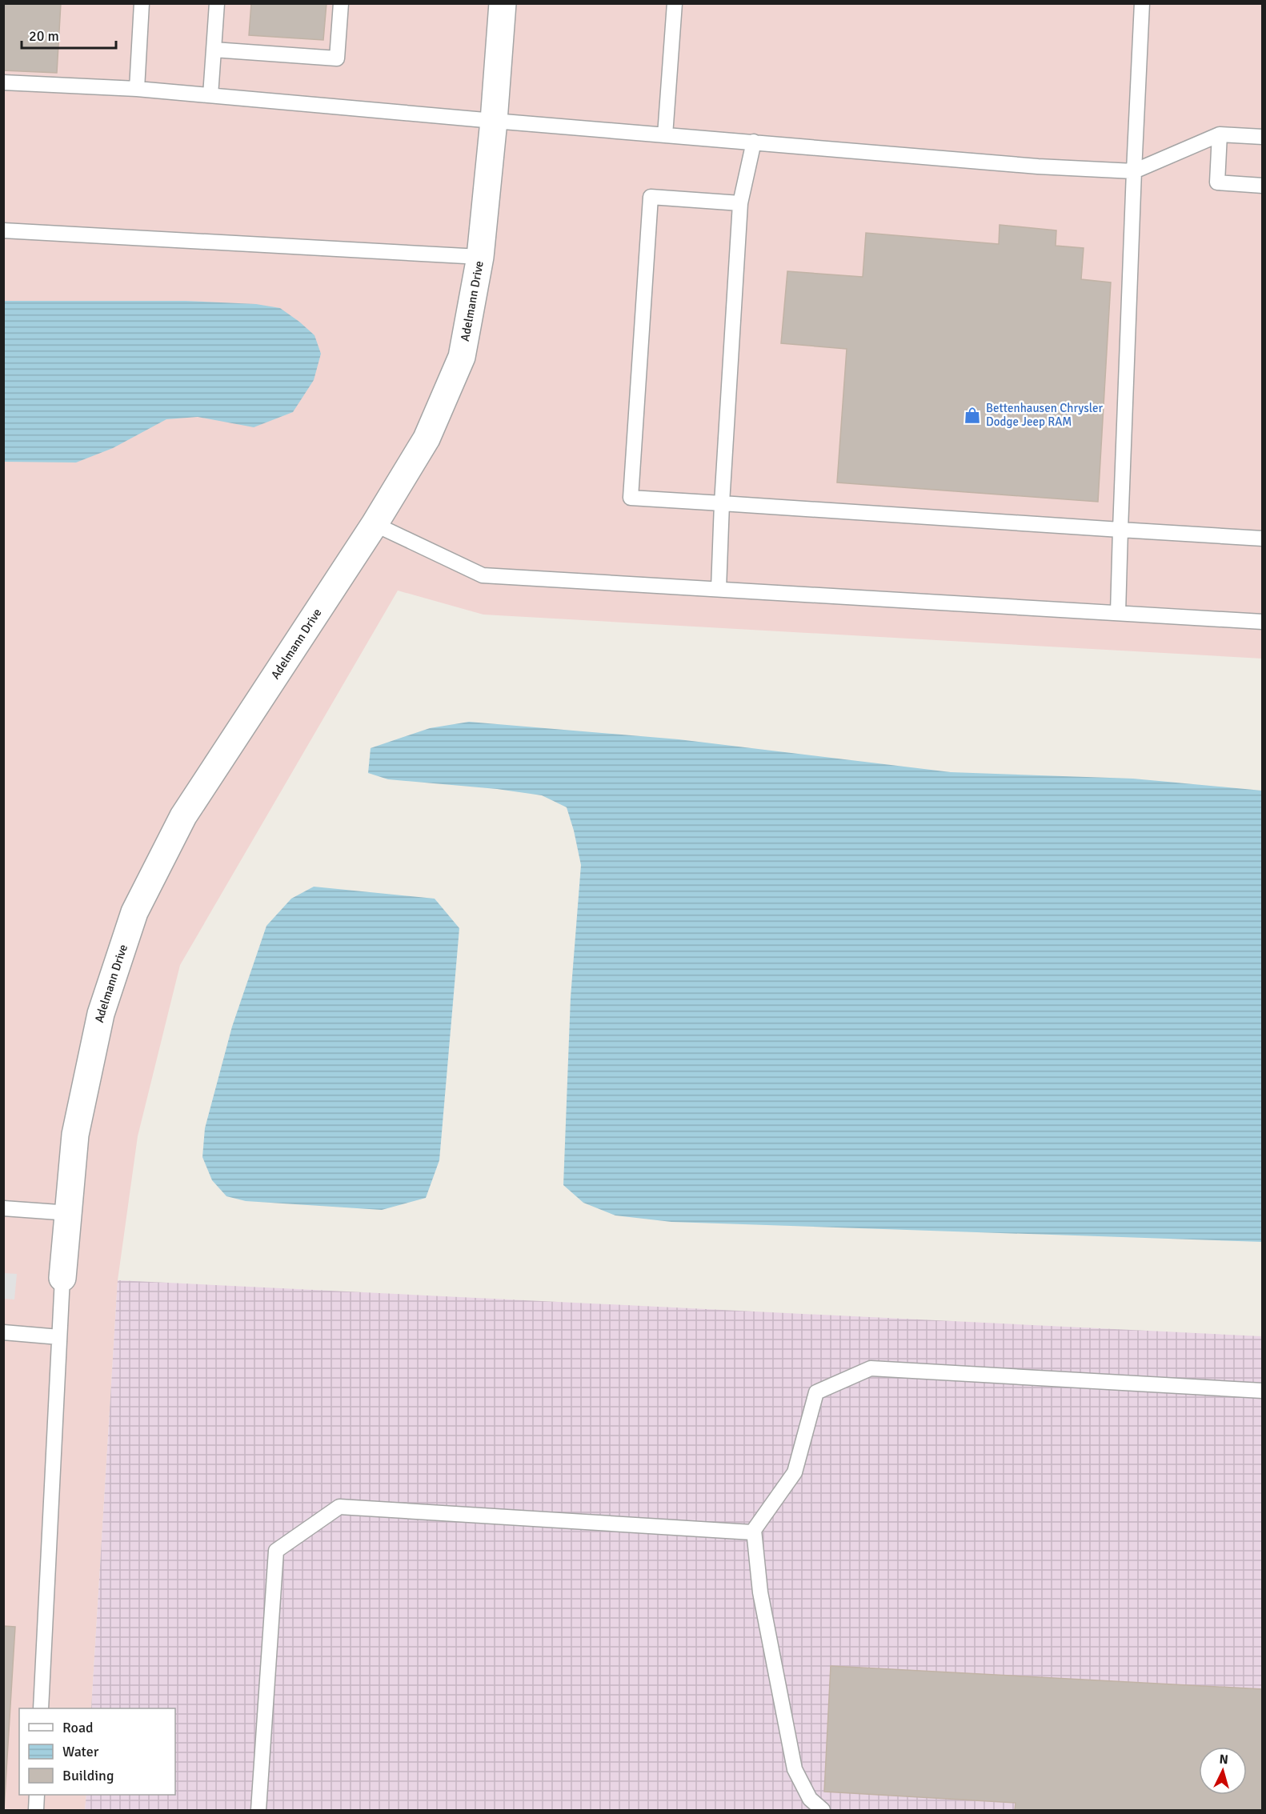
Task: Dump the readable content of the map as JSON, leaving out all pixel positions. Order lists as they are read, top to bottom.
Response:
{
  "streets": {
    "street": ["Adelmann Drive"]
  },
  "places": {
    "shop": ["Bettenhausen Chrysler Dodge Jeep RAM"]
  },
  "legend": ["Road", "Water", "Building"],
  "scale_bar": "20 m",
  "north": "top"
}
